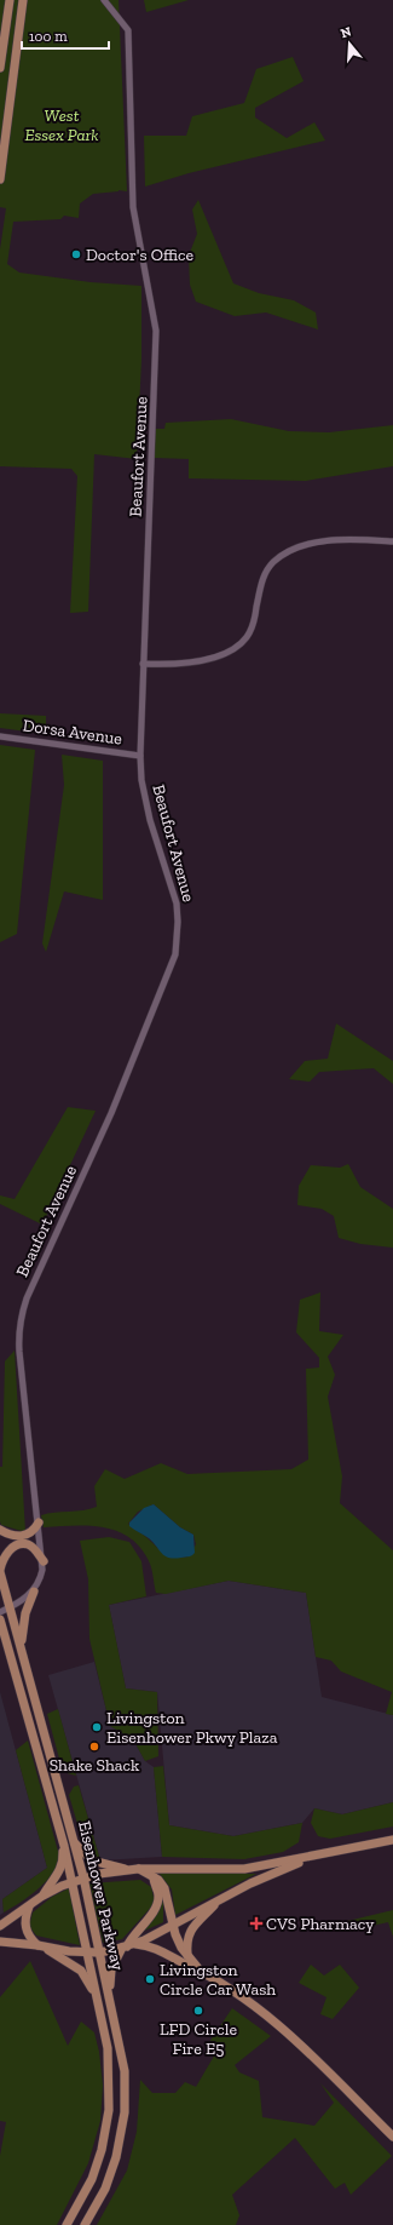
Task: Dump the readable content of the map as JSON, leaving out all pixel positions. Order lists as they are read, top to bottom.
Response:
{
  "streets": {
    "main road": ["Eisenhower Parkway"],
    "street": ["Beaufort Avenue", "Dorsa Avenue"]
  },
  "crossings": [
    ["Beaufort Avenue", "Dorsa Avenue"]
  ],
  "parks": ["West Essex Park"],
  "places": {
    "other": [
      "Doctor's Office",
      "Livingston Eisenhower Pkwy Plaza",
      "Shake Shack",
      "Livingston Circle Car Wash",
      "LFD Circle Fire E5"
    ],
    "health": ["CVS Pharmacy"]
  },
  "scale_bar": "100 m",
  "north": "top"
}
